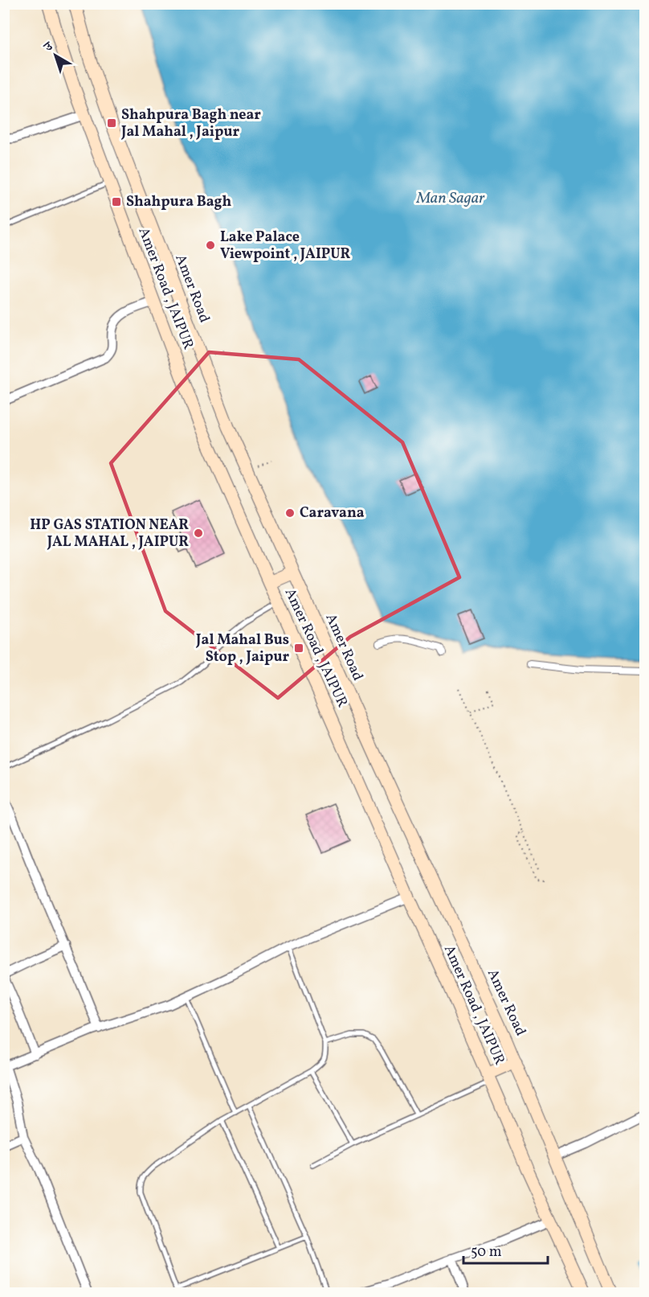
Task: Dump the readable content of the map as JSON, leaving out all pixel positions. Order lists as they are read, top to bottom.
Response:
{
  "streets": {
    "main road": ["Amer Road , JAIPUR", "Amer Road"]
  },
  "water": ["Man Sagar"],
  "places": {
    "transit": ["Shahpura Bagh near Jal Mahal , Jaipur", "Shahpura Bagh", "Jal Mahal Bus Stop , Jaipur"],
    "other": ["Lake Palace Viewpoint , JAIPUR", "Caravana", "HP GAS STATION NEAR JAL MAHAL , JAIPUR"]
  },
  "scale_bar": "50 m",
  "north": "top left"
}
